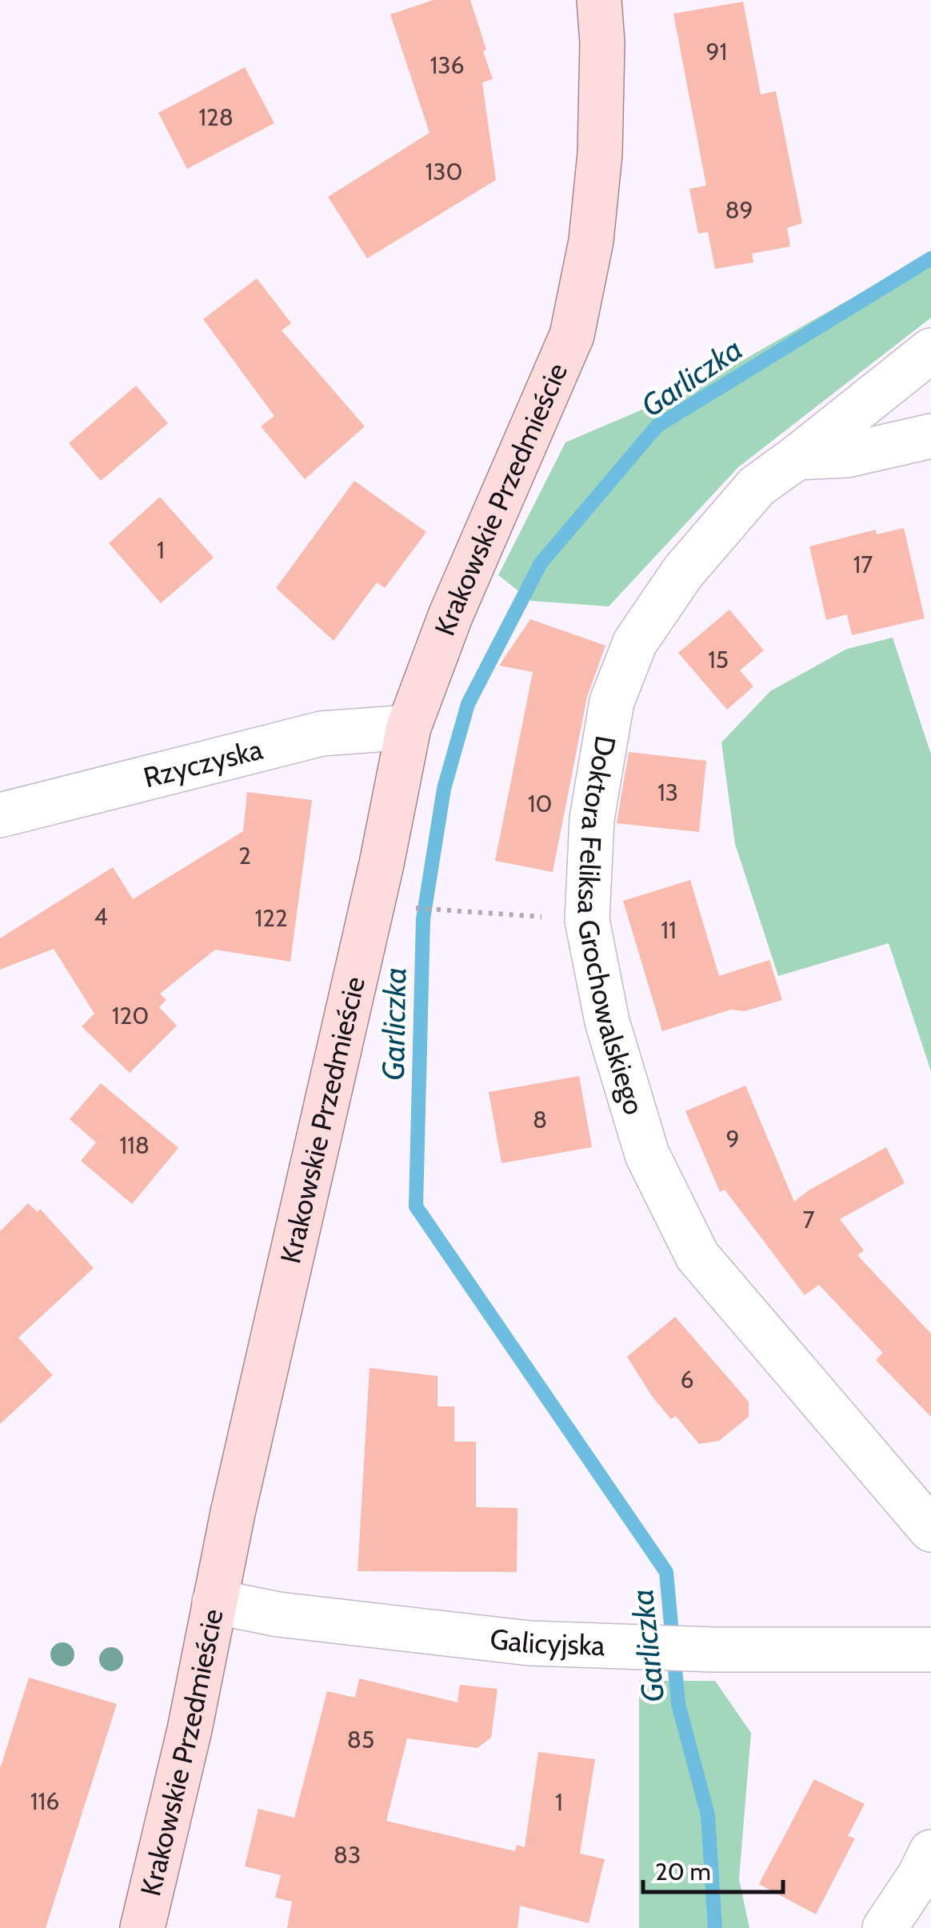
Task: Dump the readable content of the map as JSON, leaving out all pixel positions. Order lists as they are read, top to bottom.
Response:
{
  "streets": {
    "main road": ["Krakowskie Przedmieście"],
    "street": ["Rzyczyska", "Doktora Feliksa Grochowalskiego", "Galicyjska"]
  },
  "crossings": [
    ["Krakowskie Przedmieście", "Rzyczyska"],
    ["Krakowskie Przedmieście", "Galicyjska"]
  ],
  "water": ["Garliczka"],
  "house_numbers": [
    "91",
    "136",
    "128",
    "130",
    "89",
    "1",
    "17",
    "15",
    "13",
    "10",
    "2",
    "4",
    "122",
    "11",
    "120",
    "8",
    "9",
    "118",
    "7",
    "6",
    "85",
    "116",
    "1",
    "83"
  ],
  "scale_bar": "20 m"
}
